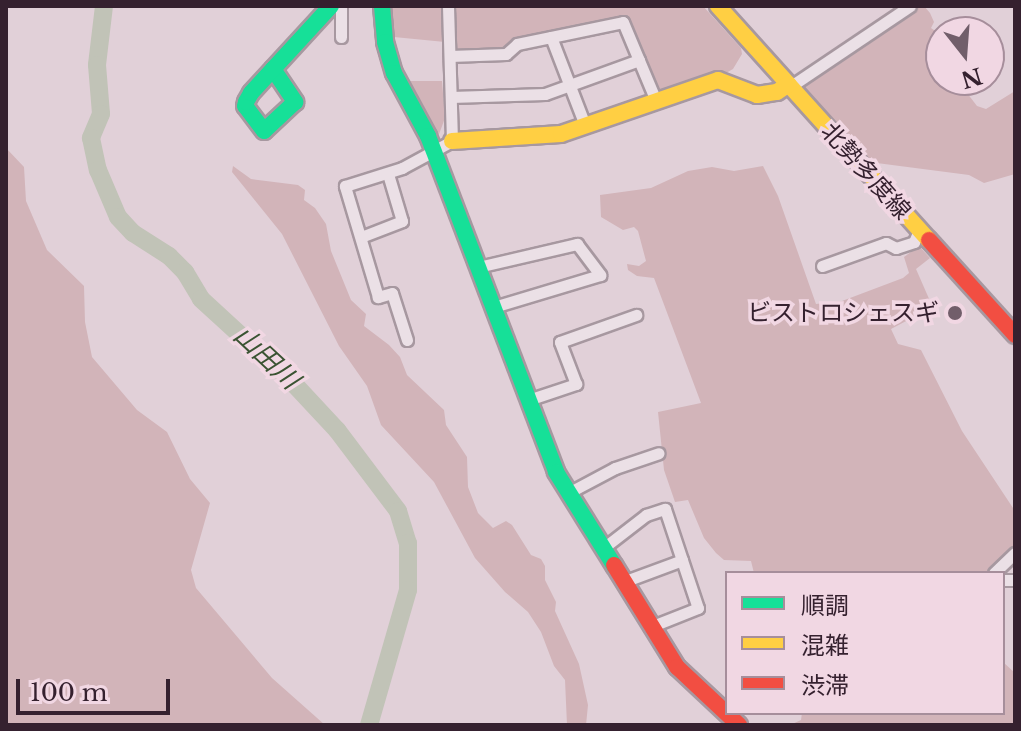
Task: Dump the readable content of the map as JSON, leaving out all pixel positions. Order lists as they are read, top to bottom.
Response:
{
  "streets": {
    "street": ["北勢多度線"]
  },
  "water": ["山田川"],
  "places": ["ビストロシェスギ"],
  "legend": ["順調", "混雑", "渋滞"],
  "scale_bar": "100 m",
  "north": "bottom"
}
